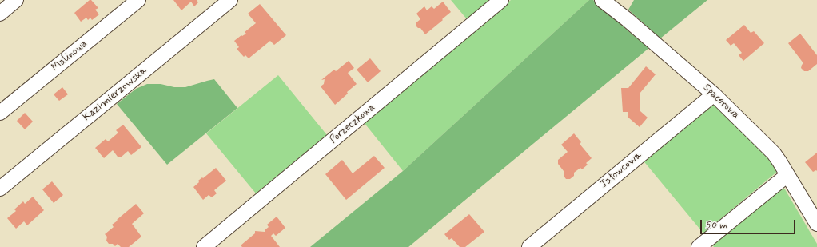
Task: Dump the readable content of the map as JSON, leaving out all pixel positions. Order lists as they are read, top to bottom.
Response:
{
  "streets": {
    "street": [
      "Malinowa",
      "Kazimierzowska",
      "Spacerowa",
      "Porzeczkowa",
      "Jałowcowa"
    ]
  },
  "crossings": [
    ["Spacerowa", "Jałowcowa"]
  ],
  "scale_bar": "50 m"
}
